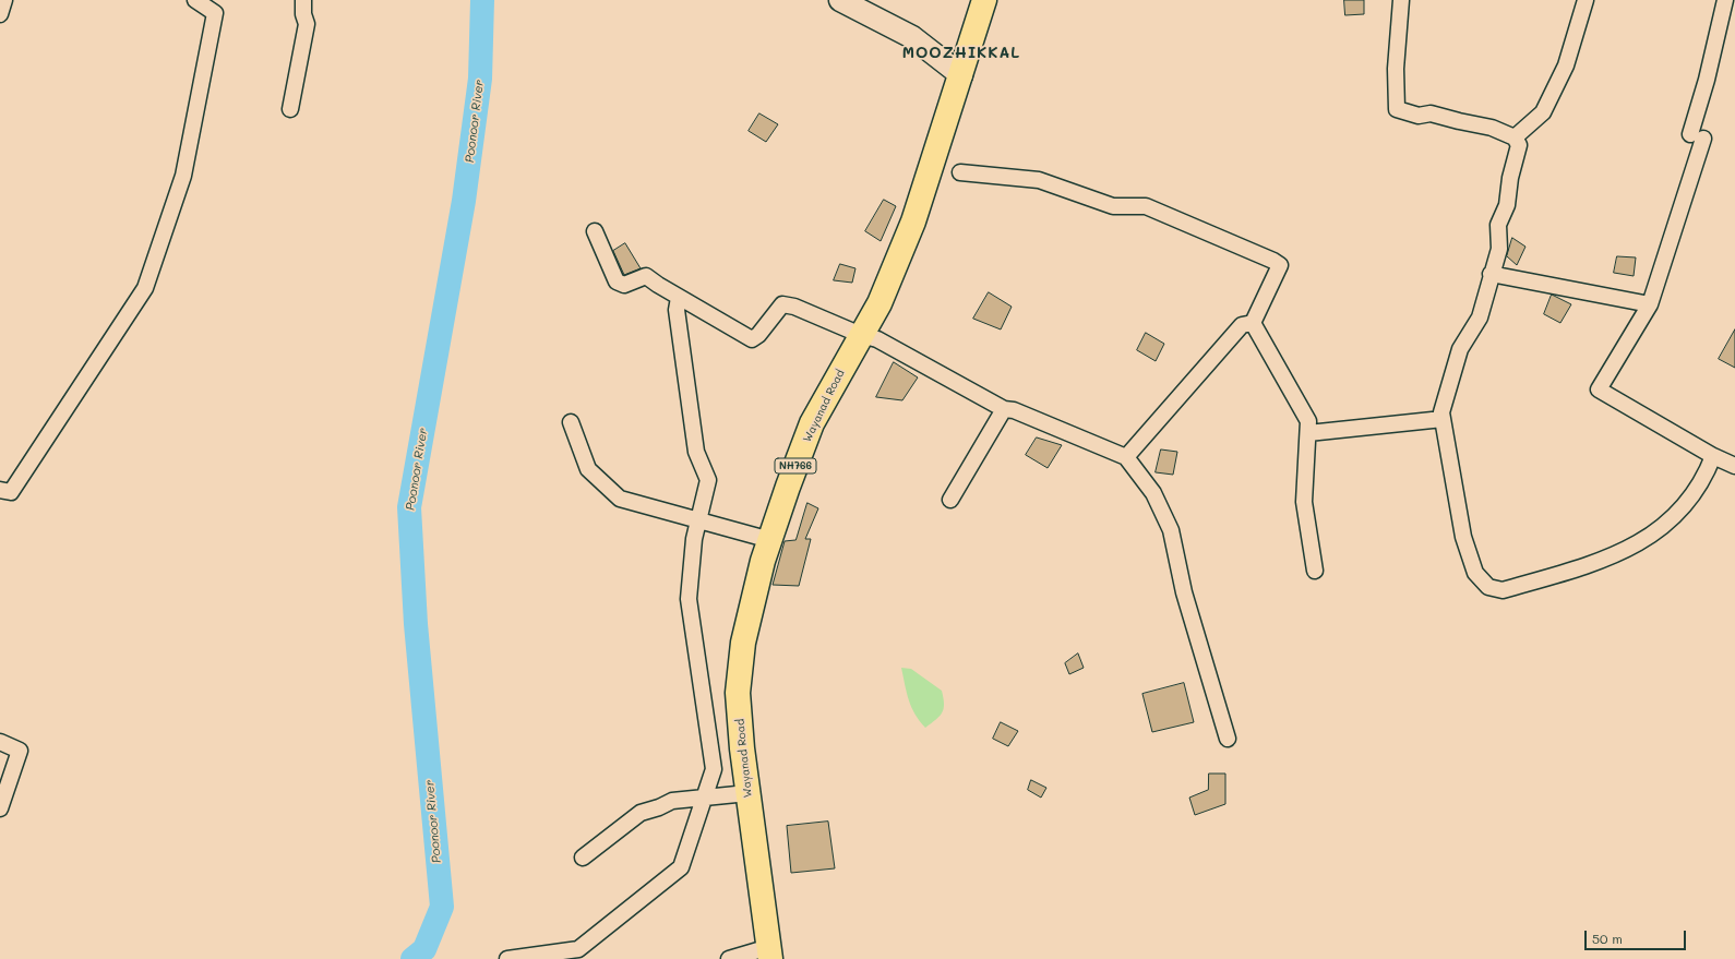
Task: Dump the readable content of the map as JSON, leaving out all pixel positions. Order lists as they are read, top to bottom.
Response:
{
  "streets": {
    "highway": ["Wayanad Road", "NH766"]
  },
  "districts": ["MOOZHIKKAL"],
  "water": ["Poonoor River"],
  "scale_bar": "50 m"
}
